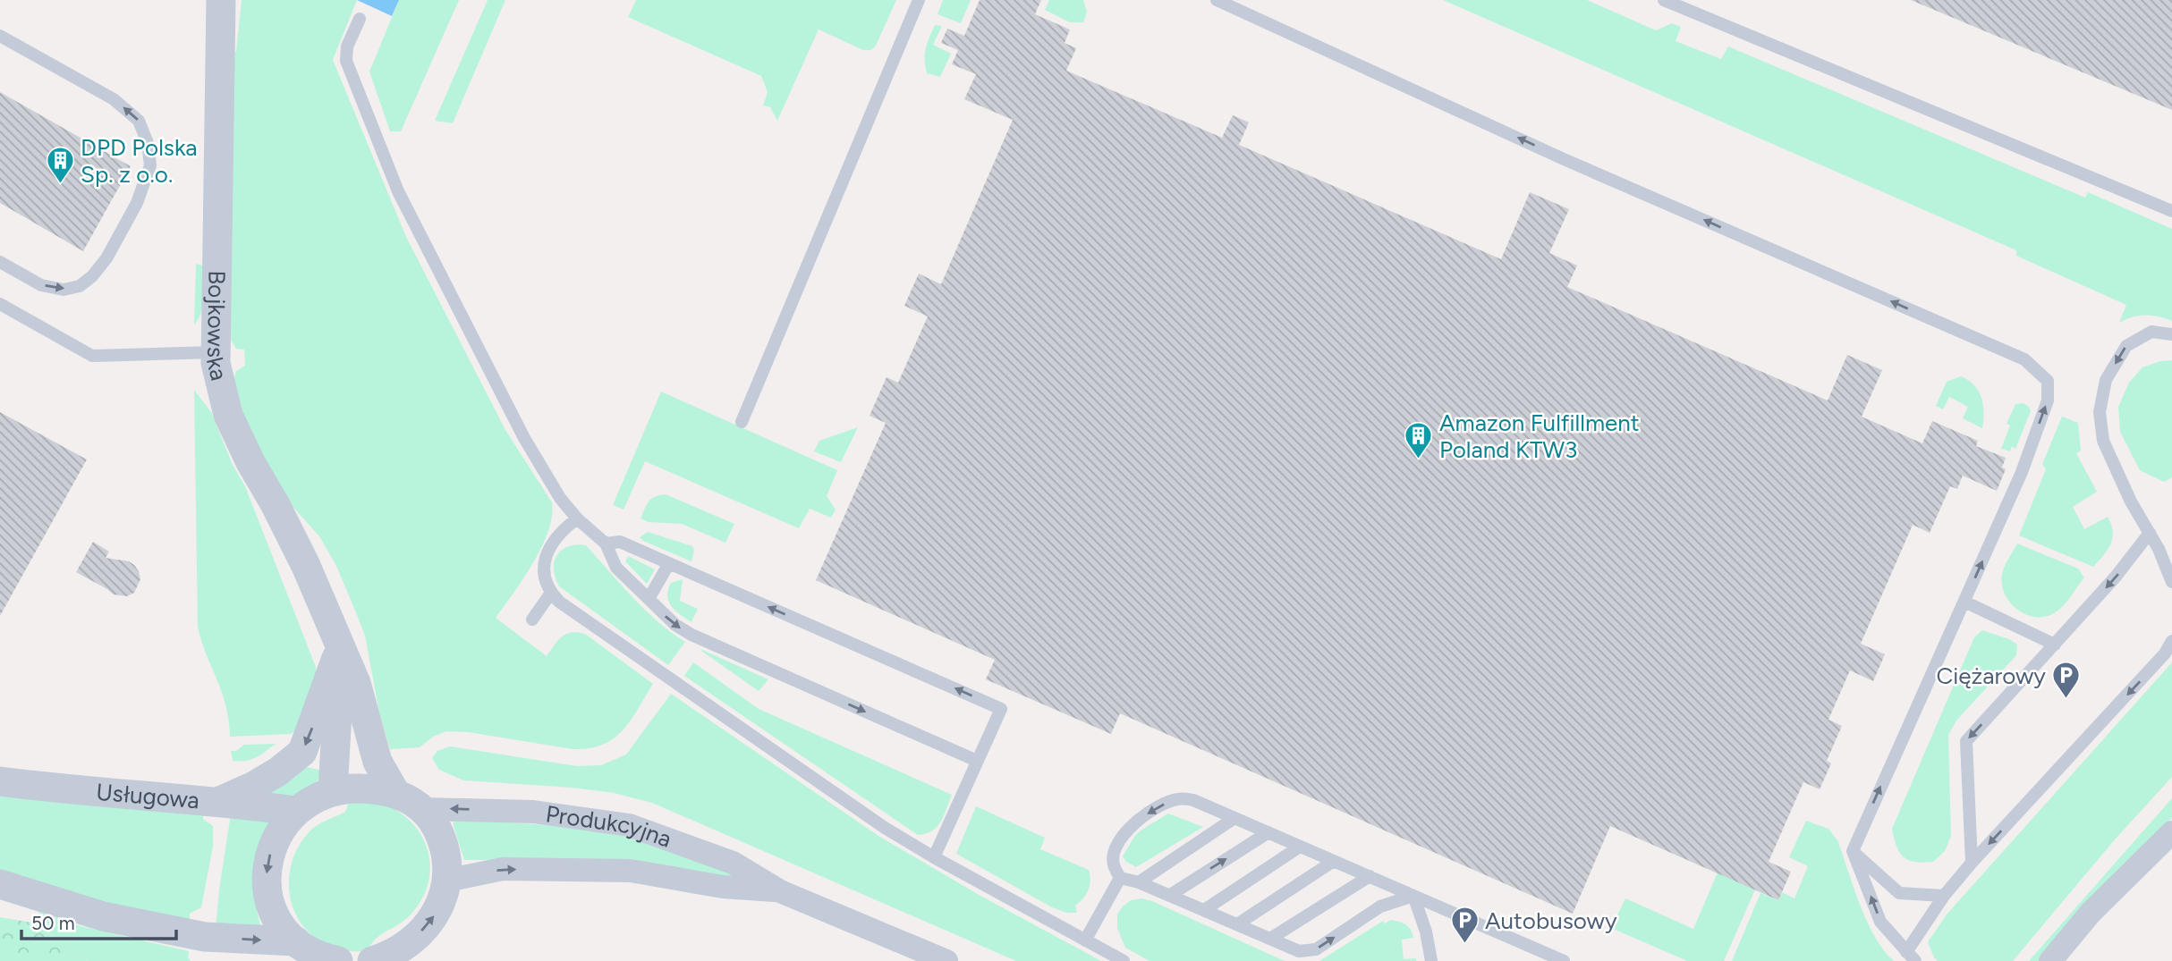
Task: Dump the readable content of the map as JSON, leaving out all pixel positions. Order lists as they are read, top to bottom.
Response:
{
  "streets": {
    "street": ["Bojkowska", "Usługowa", "Produkcyjna"]
  },
  "places": {
    "building": ["DPD Polska Sp. z o.o.", "Amazon Fulfillment Poland KTW3"],
    "parking": ["Ciężarowy", "Autobusowy"]
  },
  "scale_bar": "50 m"
}
